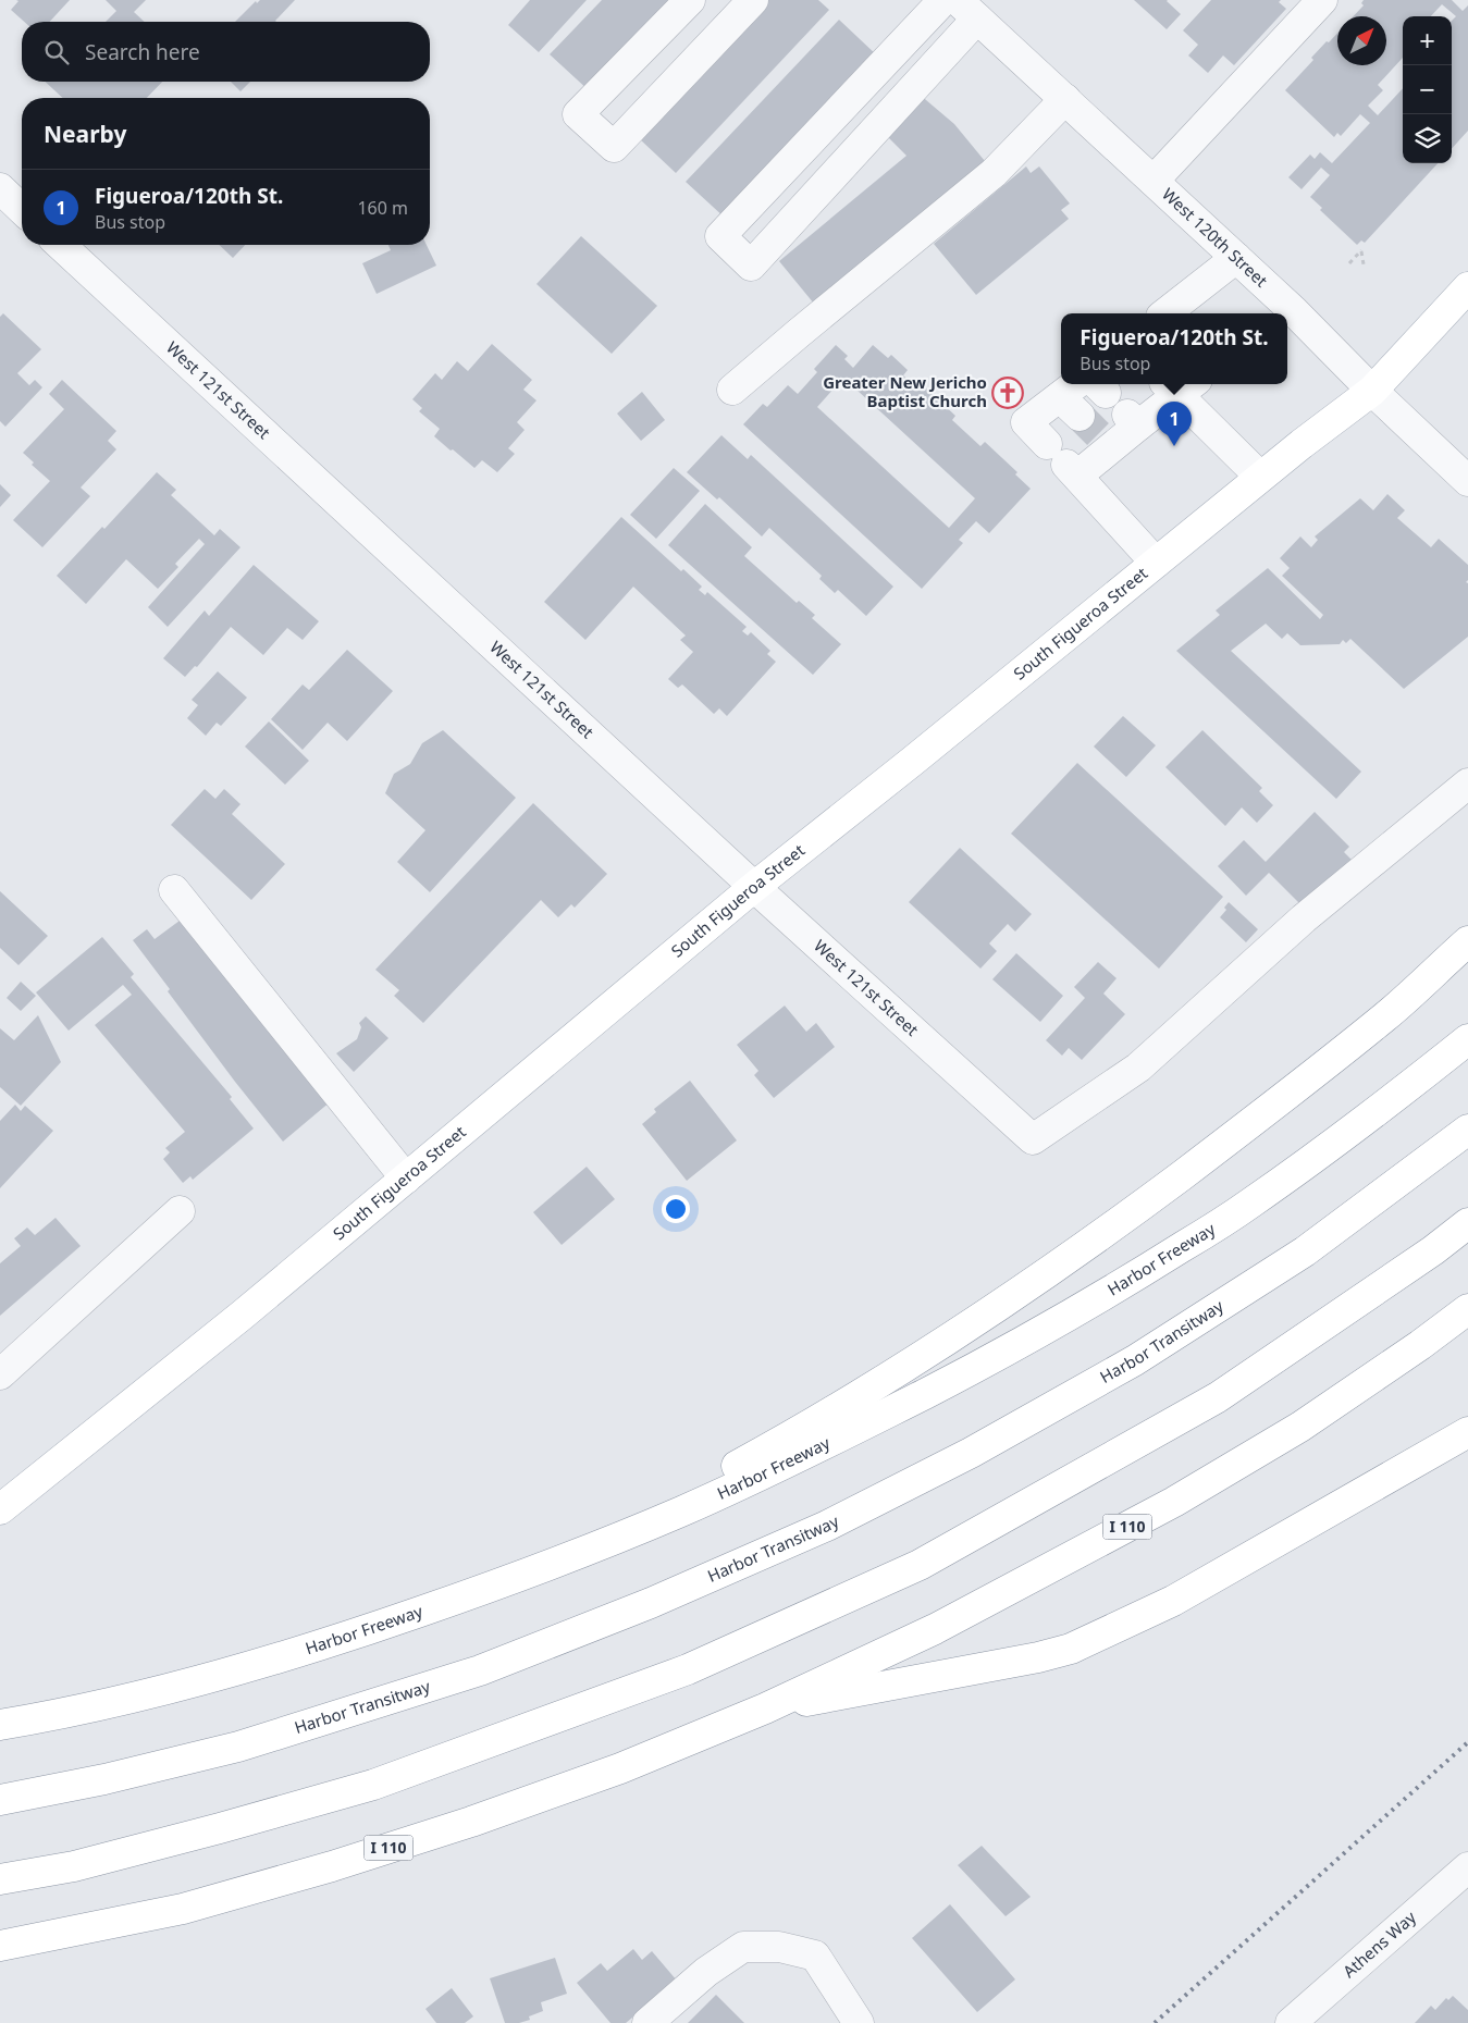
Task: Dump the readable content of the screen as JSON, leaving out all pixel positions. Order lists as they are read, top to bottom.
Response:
{
  "streets": {
    "main road": [
      "South Figueroa Street",
      "Harbor Freeway",
      "Harbor Transitway",
      "I 110"
    ],
    "street": ["West 120th Street", "West 121st Street", "Athens Way"]
  },
  "crossings": [
    ["West 120th Street", "South Figueroa Street"],
    ["West 121st Street", "South Figueroa Street"]
  ],
  "places": {
    "church": ["Greater New Jericho Baptist Church"]
  },
  "north": "top right",
  "page": {
    "map_buttons": ["+", "−"],
    "search": "Search here",
    "heading": "Nearby",
    "list": [
      {
        "mark": "1",
        "name": "Figueroa/120th St.",
        "note": "Bus stop",
        "value": "160 m"
      }
    ],
    "popup": ["Figueroa/120th St.", "Bus stop"],
    "pins": "1"
  }
}
